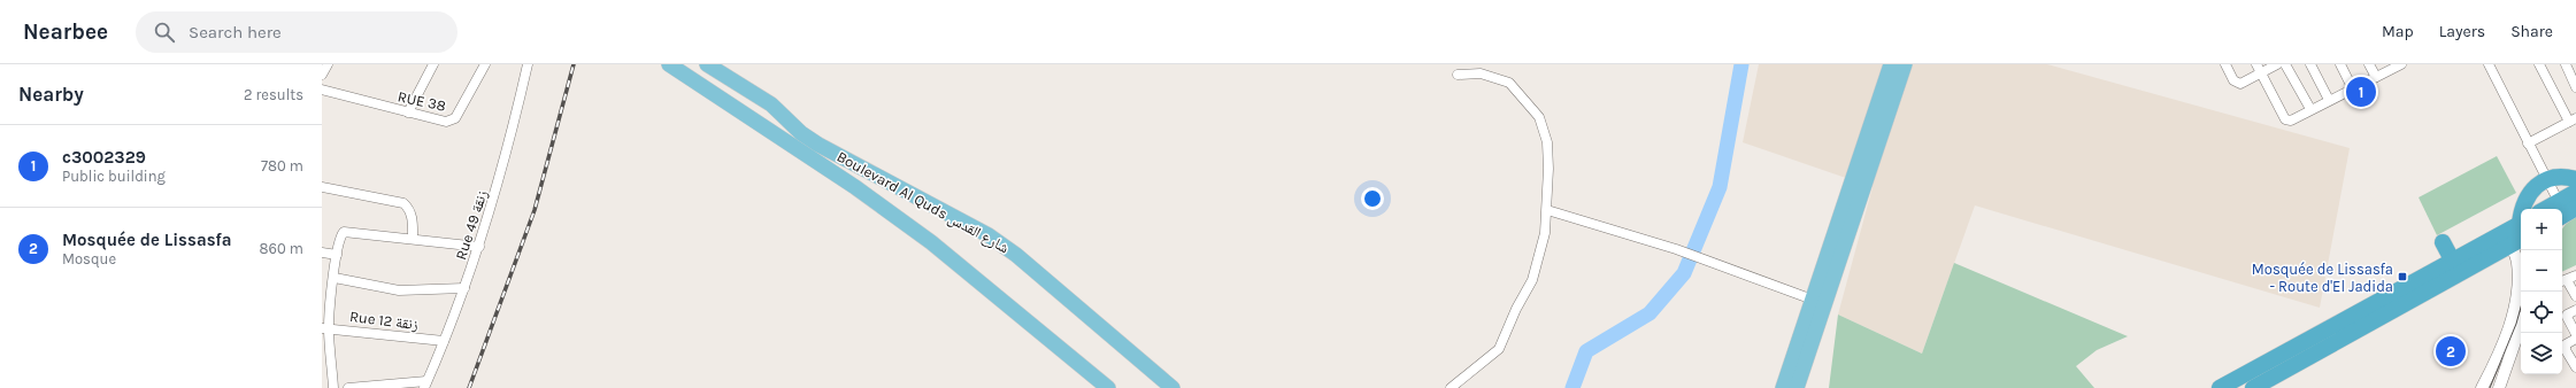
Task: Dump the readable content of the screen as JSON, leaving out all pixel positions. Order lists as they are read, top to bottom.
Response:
{
  "streets": {
    "main road": ["Boulevard Al Quds شارع القدس"],
    "street": ["RUE 38", "Rue 49 زنقة", "Rue 12 زنقة"]
  },
  "crossings": [
    ["Rue 49 زنقة", "Rue 12 زنقة"]
  ],
  "places": {
    "transit": ["Mosquée de Lissasfa - Route d'El Jadida"]
  },
  "page": {
    "header": "Nearbee",
    "search": "Search here",
    "nav": ["Map", "Layers", "Share"],
    "heading": ["Nearby", "2 results"],
    "pins": ["1", "2"],
    "list": [
      {
        "mark": "1",
        "name": "c3002329",
        "note": "Public building",
        "value": "780 m"
      },
      {
        "mark": "2",
        "name": "Mosquée de Lissasfa",
        "note": "Mosque",
        "value": "860 m"
      }
    ],
    "map_buttons": ["+", "−"]
  }
}
